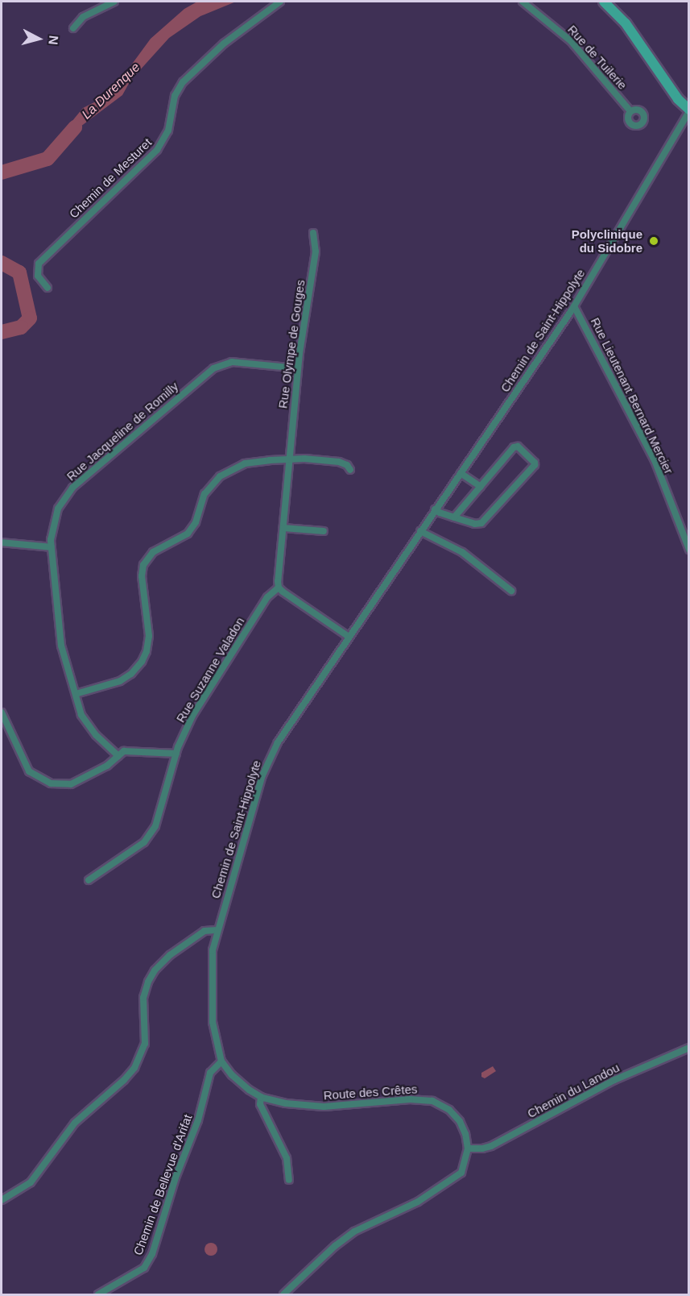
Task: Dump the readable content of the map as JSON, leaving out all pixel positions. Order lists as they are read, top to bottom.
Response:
{
  "streets": {
    "street": [
      "Rue de Tuilerie",
      "Chemin de Mesturet",
      "Chemin de Saint-Hippolyte",
      "Rue Olympe de Gouges",
      "Rue Lieutenant Bernard Mercier",
      "Rue Jacqueline de Romilly",
      "Rue Suzanne Valadon",
      "Chemin du Landou",
      "Route des Crêtes",
      "Chemin de Bellevue d'Arifat"
    ]
  },
  "crossings": [
    ["Chemin de Saint-Hippolyte", "Rue Lieutenant Bernard Mercier"],
    ["Chemin de Saint-Hippolyte", "Route des Crêtes"],
    ["Chemin de Saint-Hippolyte", "Chemin de Bellevue d'Arifat"],
    ["Rue Olympe de Gouges", "Rue Jacqueline de Romilly"],
    ["Rue Olympe de Gouges", "Rue Suzanne Valadon"],
    ["Chemin du Landou", "Route des Crêtes"],
    ["Route des Crêtes", "Chemin de Bellevue d'Arifat"]
  ],
  "water": ["La Durenque"],
  "places": ["Polyclinique du Sidobre"],
  "north": "right"
}
